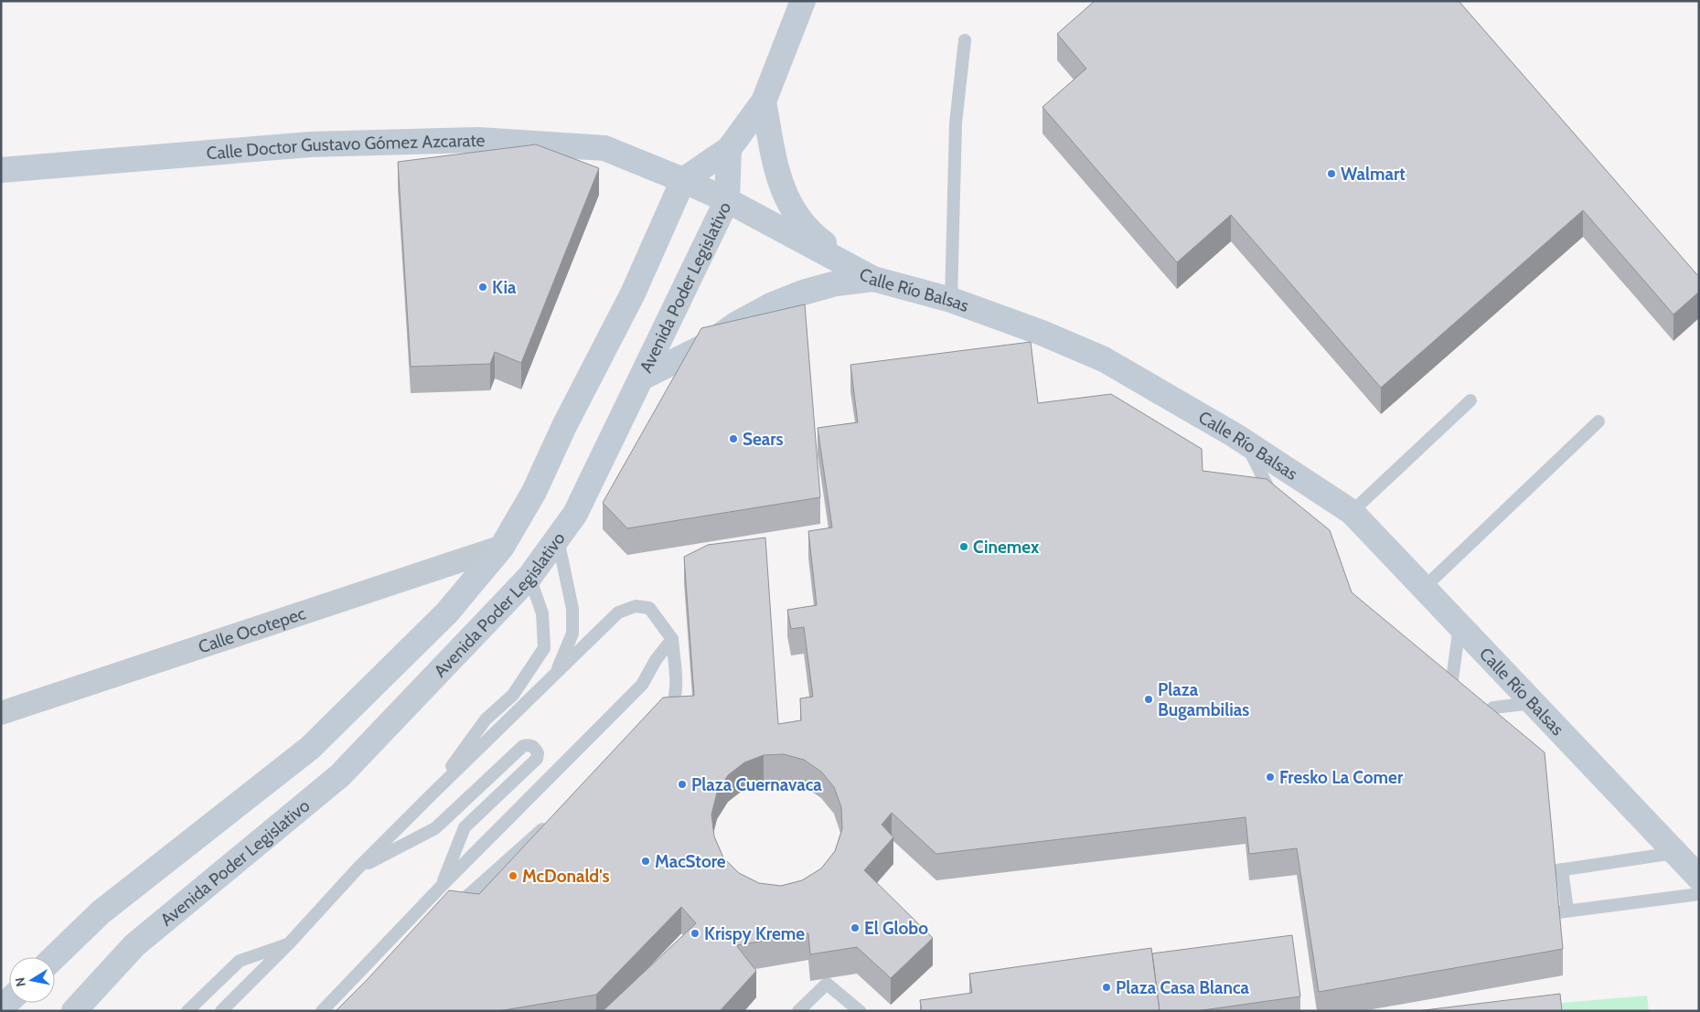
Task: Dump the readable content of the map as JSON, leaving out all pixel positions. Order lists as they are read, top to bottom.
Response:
{
  "streets": {
    "street": [
      "Calle Doctor Gustavo Gómez Azcarate",
      "Avenida Poder Legislativo",
      "Calle Río Balsas",
      "Calle Ocotepec"
    ]
  },
  "crossings": [
    ["Calle Doctor Gustavo Gómez Azcarate", "Avenida Poder Legislativo"],
    ["Calle Doctor Gustavo Gómez Azcarate", "Calle Río Balsas"],
    ["Avenida Poder Legislativo", "Calle Río Balsas"],
    ["Avenida Poder Legislativo", "Calle Ocotepec"]
  ],
  "places": [
    "Walmart",
    "Kia",
    "Sears",
    "Cinemex",
    "Plaza Bugambilias",
    "Fresko La Comer",
    "Plaza Cuernavaca",
    "MacStore",
    "McDonald's",
    "El Globo",
    "Krispy Kreme",
    "Plaza Casa Blanca"
  ],
  "north": "left"
}
